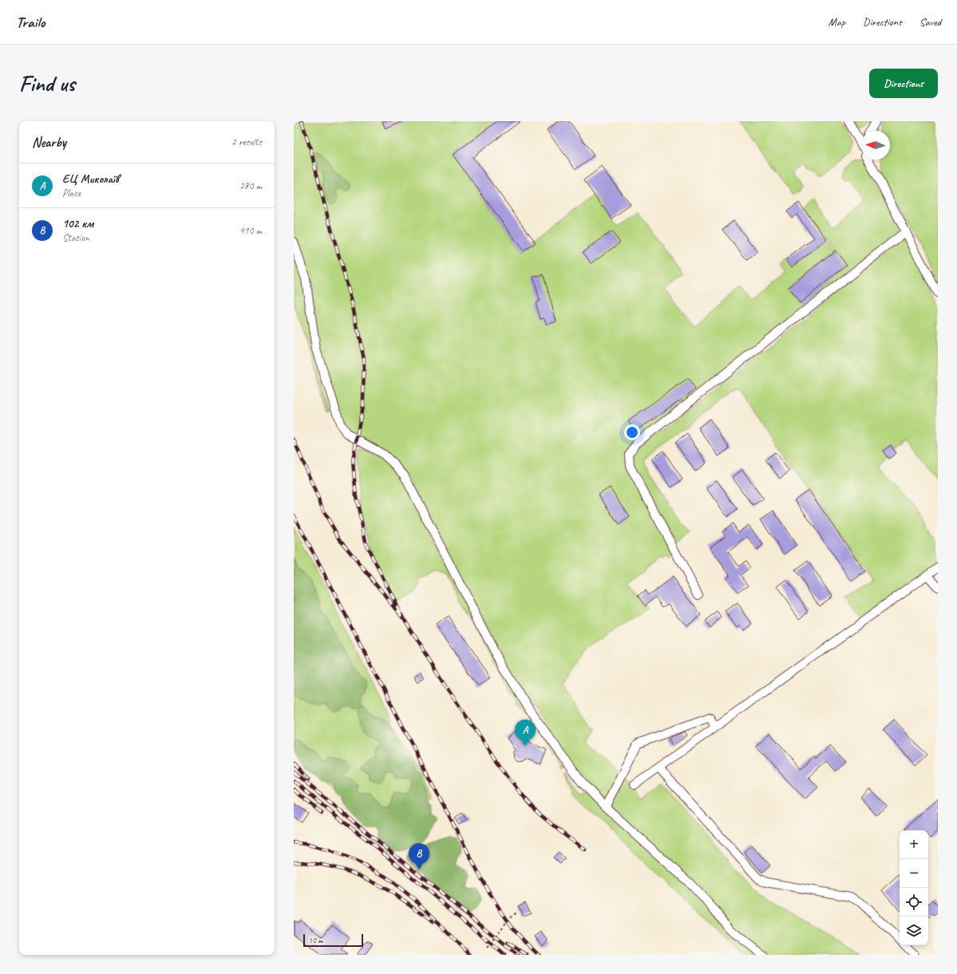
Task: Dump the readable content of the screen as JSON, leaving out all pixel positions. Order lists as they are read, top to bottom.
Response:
{
  "scale_bar": "50 m",
  "north": "left",
  "page": {
    "header": "Trailo",
    "nav": ["Map", "Directions", "Saved"],
    "buttons": "Directions",
    "title": "Find us",
    "heading": ["Nearby", "2 results"],
    "list": [
      {
        "mark": "A",
        "name": "ЕЦ Миколаїв",
        "note": "Place",
        "value": "280 m"
      },
      {
        "mark": "B",
        "name": "102 км",
        "note": "Station",
        "value": "410 m"
      }
    ],
    "pins": ["A", "B"],
    "map_buttons": ["+", "−"],
    "scale": "50 m"
  }
}
